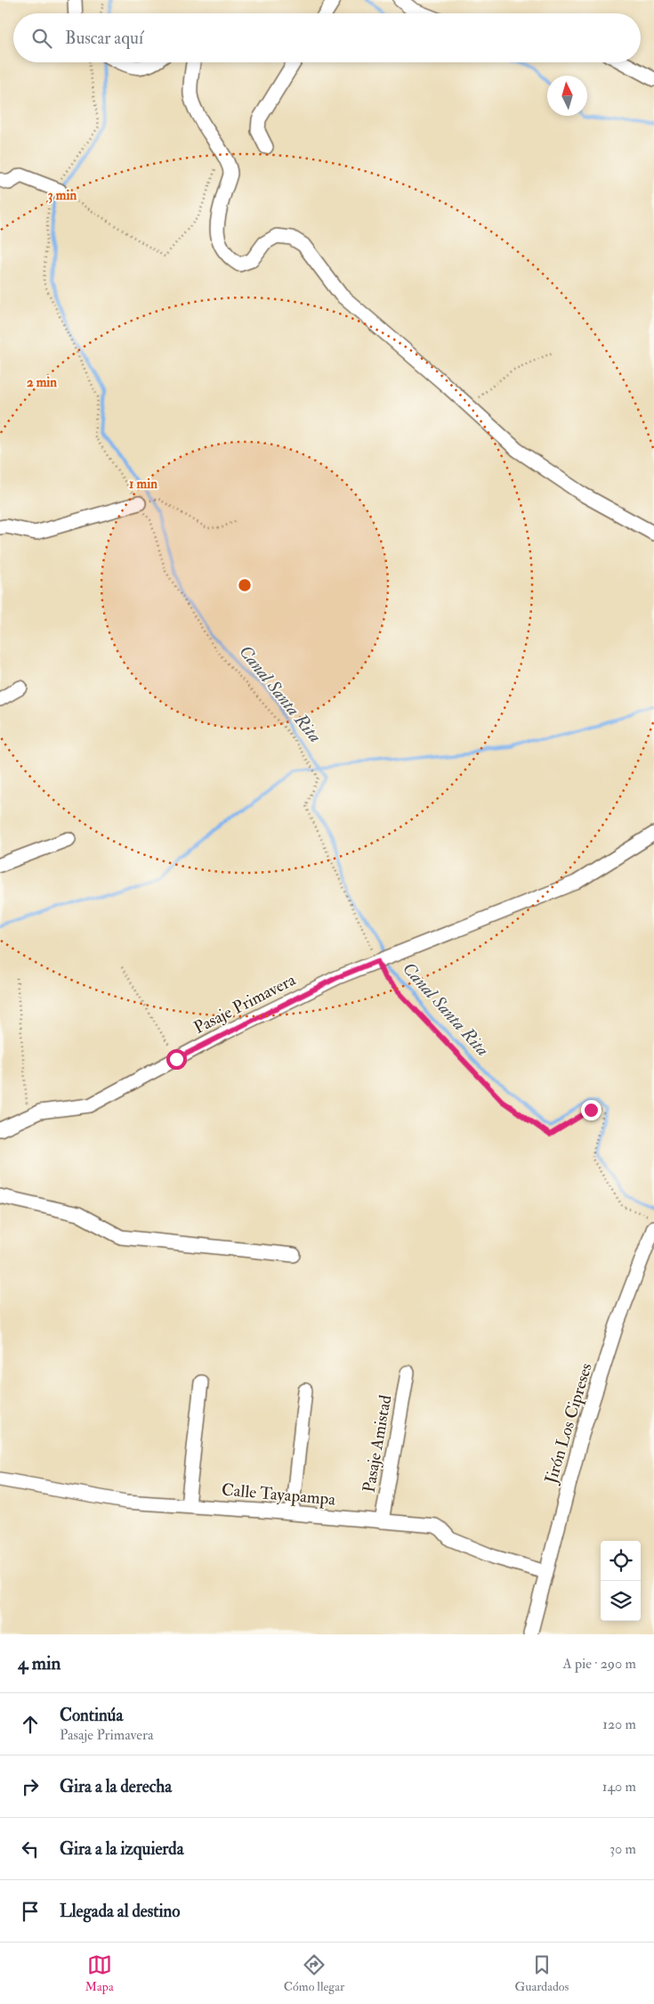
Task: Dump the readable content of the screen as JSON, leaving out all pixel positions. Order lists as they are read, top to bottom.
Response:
{
  "streets": {
    "street": [
      "Pasaje Primavera",
      "Jirón Los Cipreses",
      "Pasaje Amistad",
      "Calle Tayapampa"
    ]
  },
  "crossings": [
    ["Jirón Los Cipreses", "Calle Tayapampa"],
    ["Pasaje Amistad", "Calle Tayapampa"]
  ],
  "water": ["Canal Santa Rita"],
  "north": "top",
  "page": {
    "search": "Buscar aquí",
    "heading": ["4 min", "A pie · 290 m"],
    "list": [
      ["Continúa", "Pasaje Primavera", "120 m"],
      ["Gira a la derecha", "140 m"],
      ["Gira a la izquierda", "30 m"],
      "Llegada al destino"
    ],
    "nav": ["Mapa", "Cómo llegar", "Guardados"]
  },
  "rings": ["3 min", "2 min", "1 min"]
}
